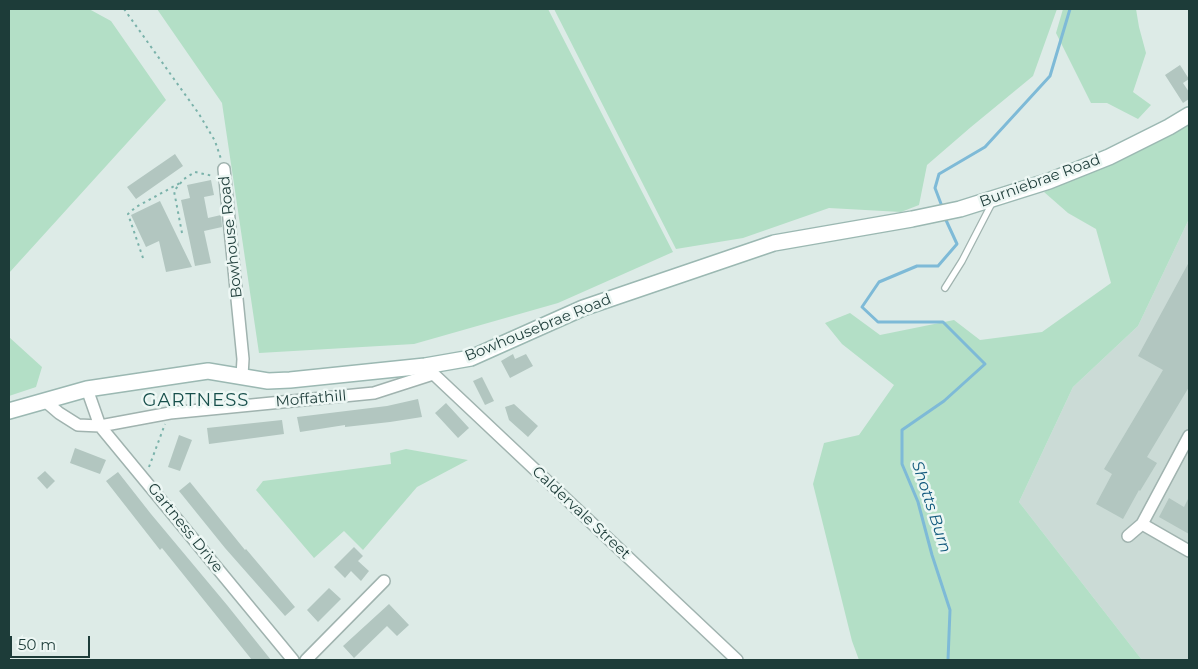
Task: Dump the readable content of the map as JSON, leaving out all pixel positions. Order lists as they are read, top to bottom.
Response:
{
  "streets": {
    "street": [
      "Burniebrae Road",
      "Bowhouse Road",
      "Bowhousebrae Road",
      "Moffathill",
      "Caldervale Street",
      "Gartness Drive"
    ]
  },
  "crossings": [
    ["Burniebrae Road", "Bowhousebrae Road"],
    ["Bowhouse Road", "Bowhousebrae Road"],
    ["Bowhousebrae Road", "Moffathill"],
    ["Bowhousebrae Road", "Caldervale Street"],
    ["Bowhousebrae Road", "Gartness Drive"],
    ["Moffathill", "Caldervale Street"],
    ["Moffathill", "Gartness Drive"]
  ],
  "districts": ["GARTNESS"],
  "water": ["Shotts Burn"],
  "scale_bar": "50 m"
}
